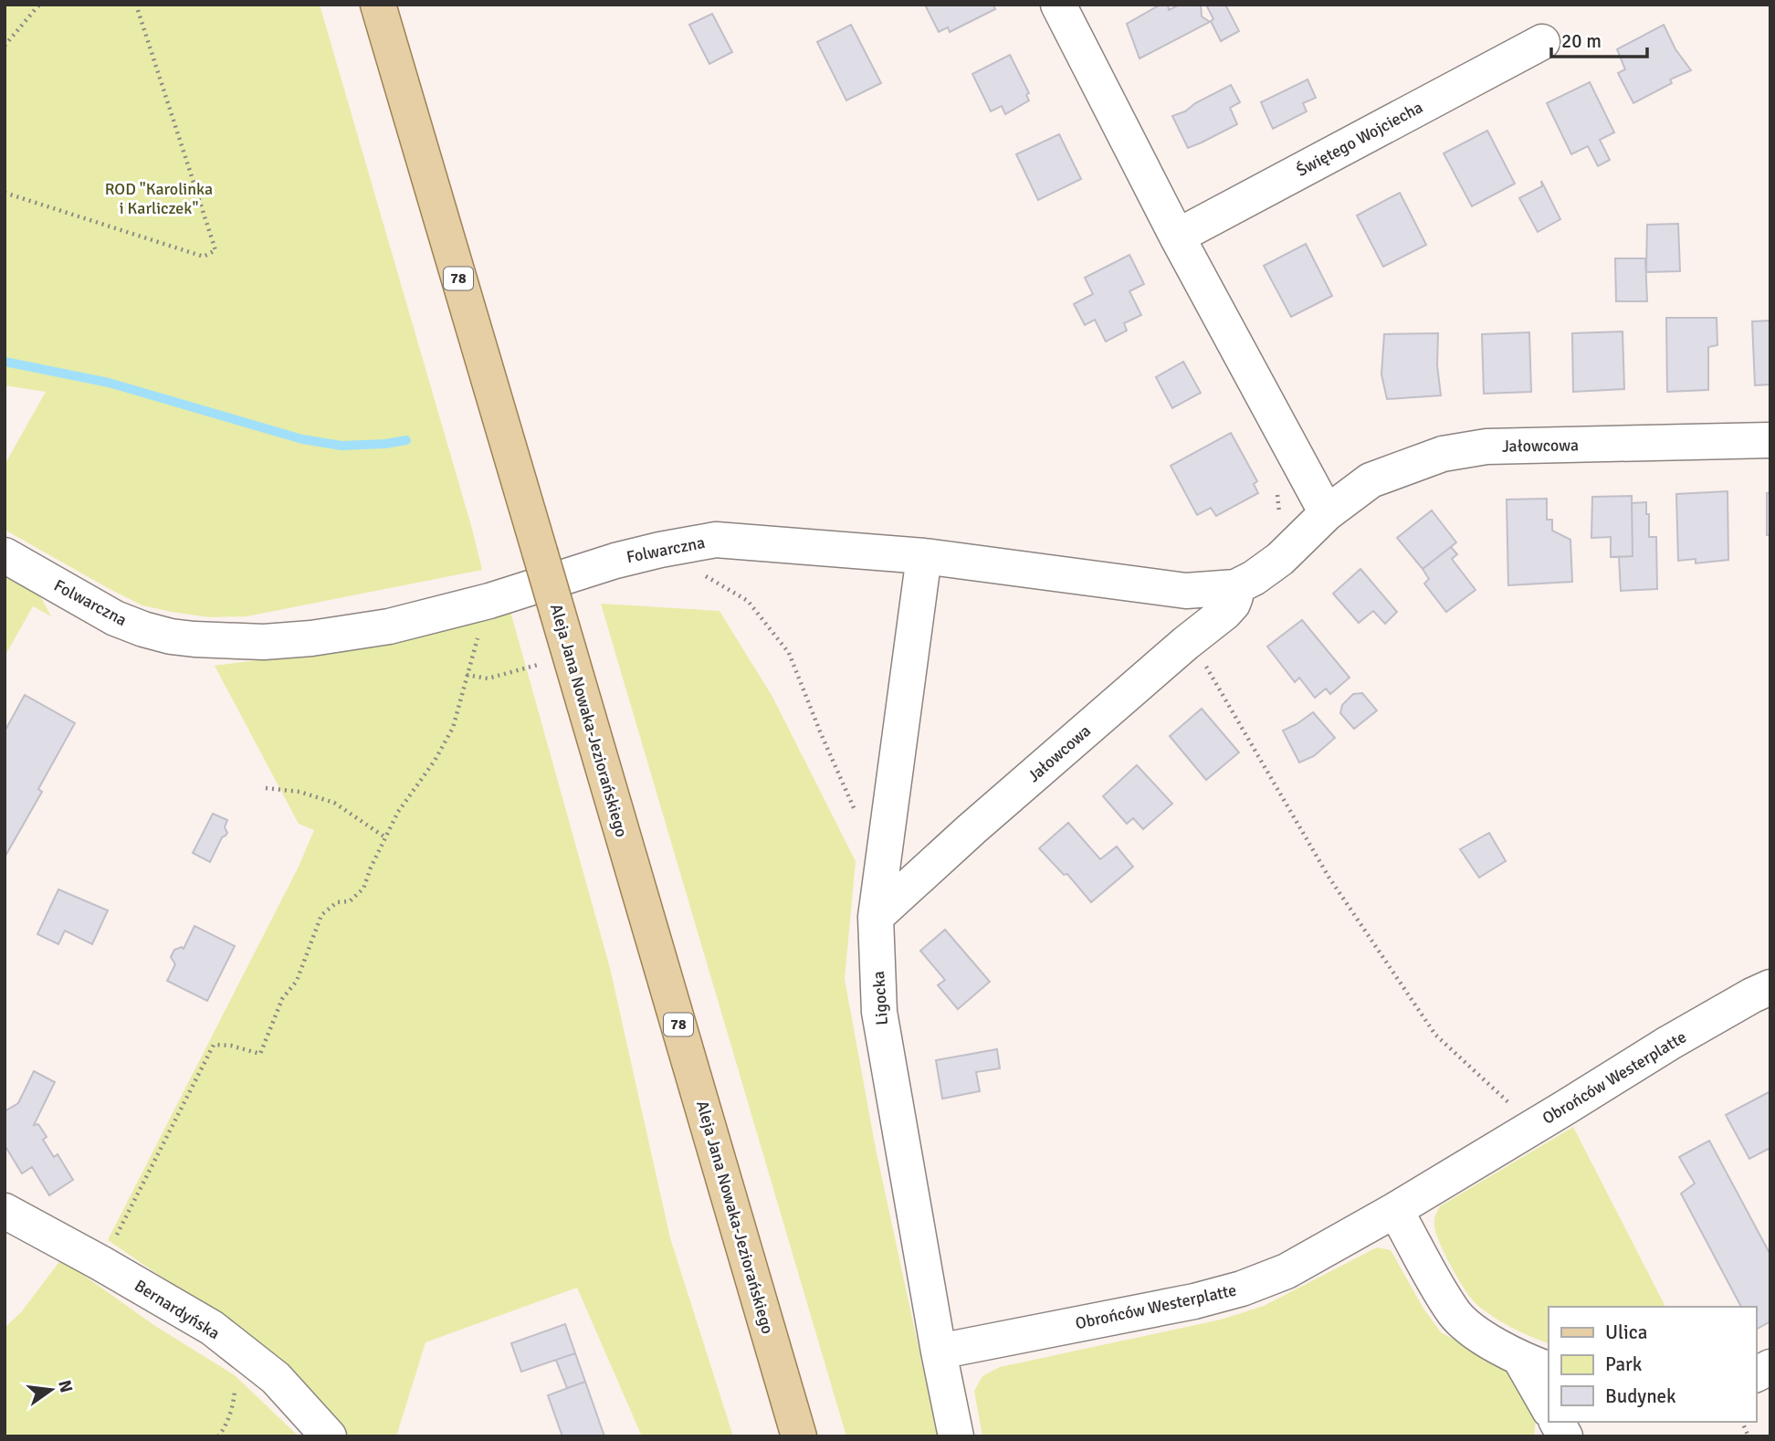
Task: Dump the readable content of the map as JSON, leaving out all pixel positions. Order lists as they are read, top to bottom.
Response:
{
  "streets": {
    "main road": ["78", "Aleja Jana Nowaka-Jeziorańskiego"],
    "street": [
      "Świętego Wojciecha",
      "Jałowcowa",
      "Folwarczna",
      "Ligocka",
      "Obrońców Westerplatte",
      "Bernardyńska"
    ]
  },
  "crossings": [
    ["Jałowcowa", "Folwarczna"],
    ["Jałowcowa", "Ligocka"],
    ["Folwarczna", "Ligocka"],
    ["Ligocka", "Obrońców Westerplatte"]
  ],
  "parks": ["ROD \"Karolinka i Karliczek\""],
  "legend": ["Ulica", "Park", "Budynek"],
  "scale_bar": "20 m",
  "north": "right"
}
